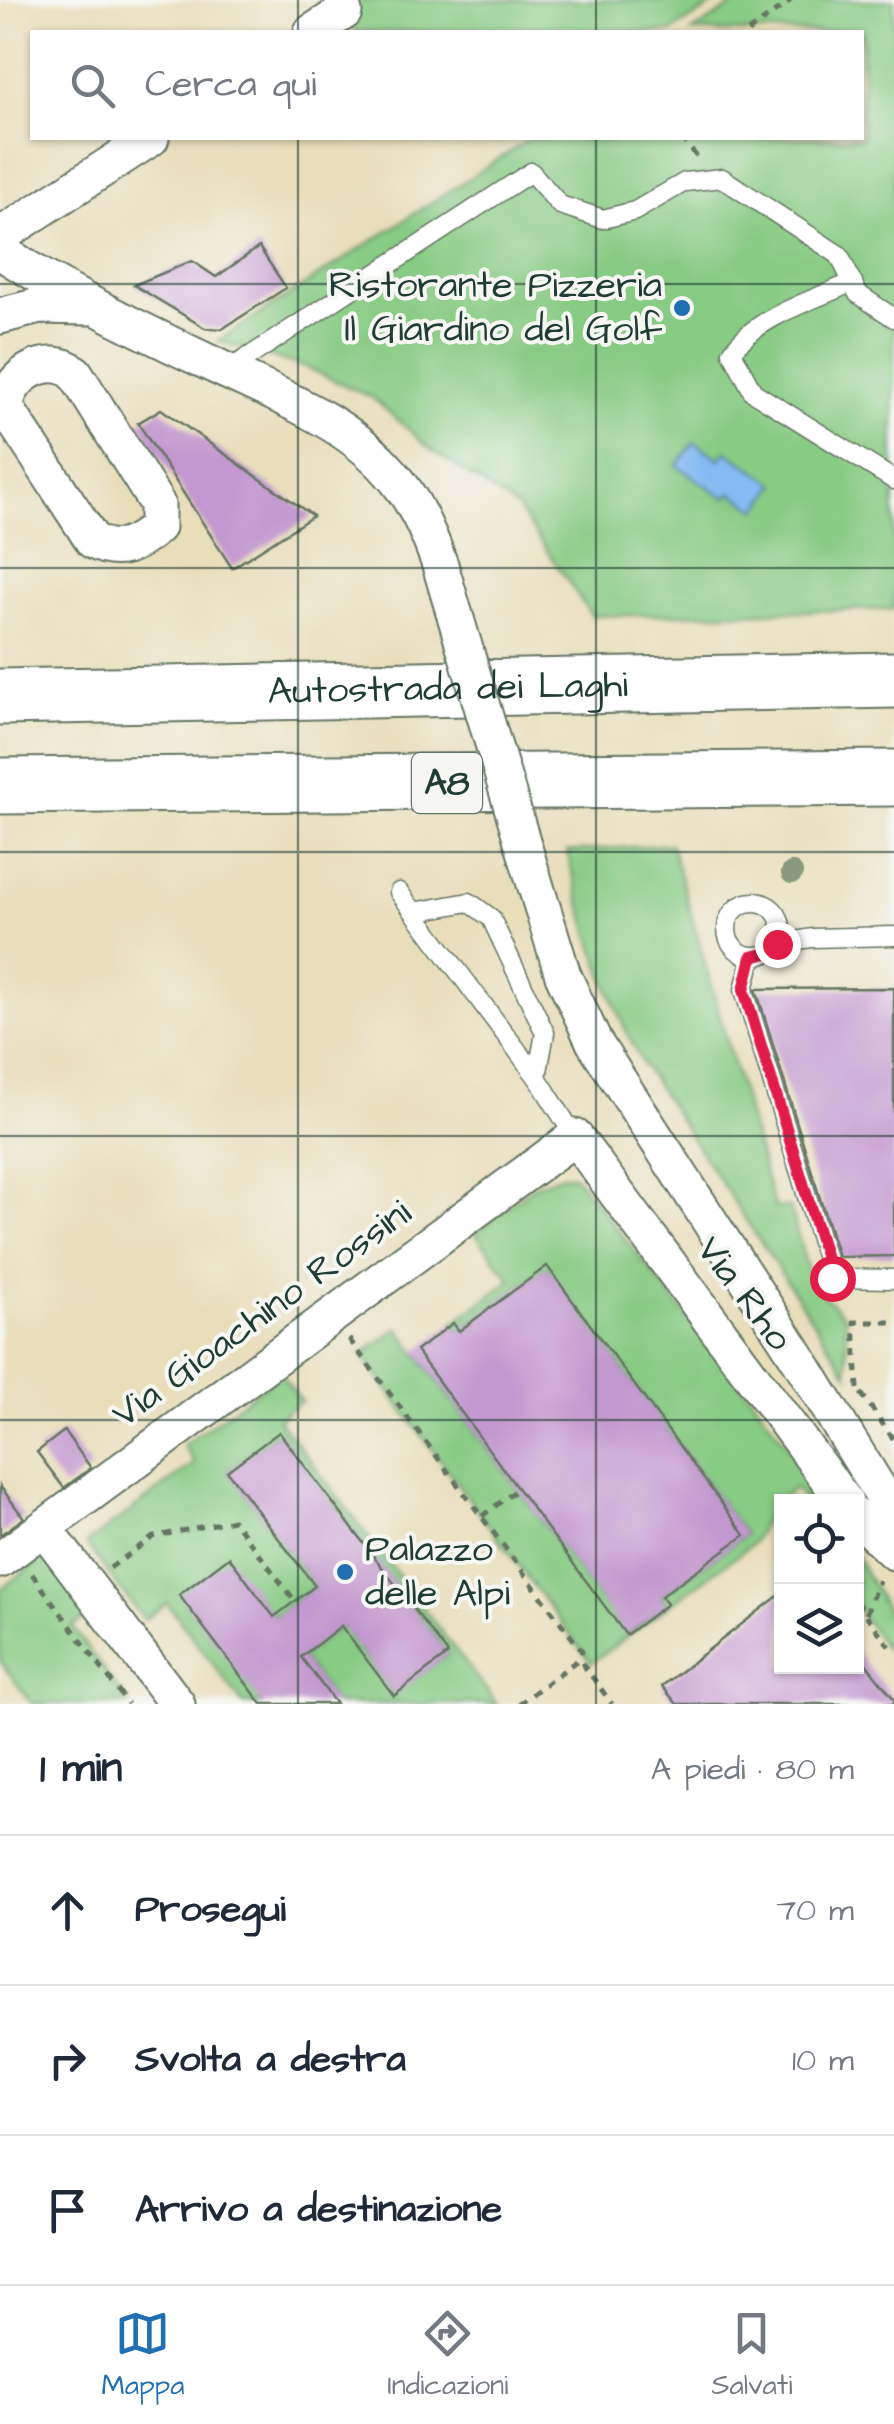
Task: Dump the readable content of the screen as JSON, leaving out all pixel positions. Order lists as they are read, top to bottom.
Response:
{
  "streets": {
    "highway": ["Autostrada dei Laghi", "A8"],
    "street": ["Via Rho", "Via Gioachino Rossini"]
  },
  "crossings": [
    ["Via Rho", "Via Gioachino Rossini"]
  ],
  "places": ["Ristorante Pizzeria Il Giardino del Golf", "Palazzo delle Alpi"],
  "page": {
    "search": "Cerca qui",
    "heading": ["1 min", "A piedi · 80 m"],
    "list": [
      ["Prosegui", "70 m"],
      ["Svolta a destra", "10 m"],
      "Arrivo a destinazione"
    ],
    "nav": ["Mappa", "Indicazioni", "Salvati"]
  }
}
